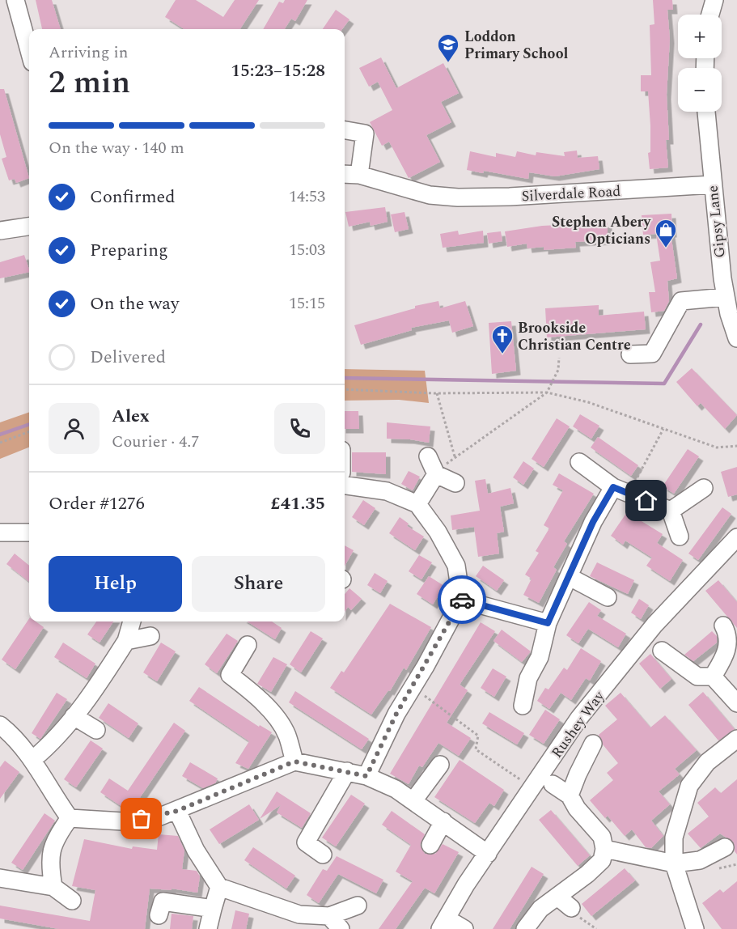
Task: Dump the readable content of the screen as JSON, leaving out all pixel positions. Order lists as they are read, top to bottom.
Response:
{
  "streets": {
    "street": ["Silverdale Road", "Gipsy Lane", "Rushey Way"]
  },
  "crossings": [
    ["Silverdale Road", "Gipsy Lane"]
  ],
  "places": {
    "school or university": ["Loddon Primary School"],
    "shop": ["Stephen Abery Opticians"],
    "church": ["Brookside Christian Centre"]
  },
  "page": {
    "map_buttons": ["+", "−"],
    "heading": ["2 min", "Arriving in", "15:23–15:28"],
    "panel": [
      "Alex",
      "Courier · 4.7",
      "Order #1276",
      "£41.35"
    ],
    "bar": "On the way · 140 m",
    "list": [
      ["Confirmed", "14:53"],
      ["Preparing", "15:03"],
      ["On the way", "15:15"],
      "Delivered"
    ],
    "buttons": ["Help", "Share"]
  }
}
